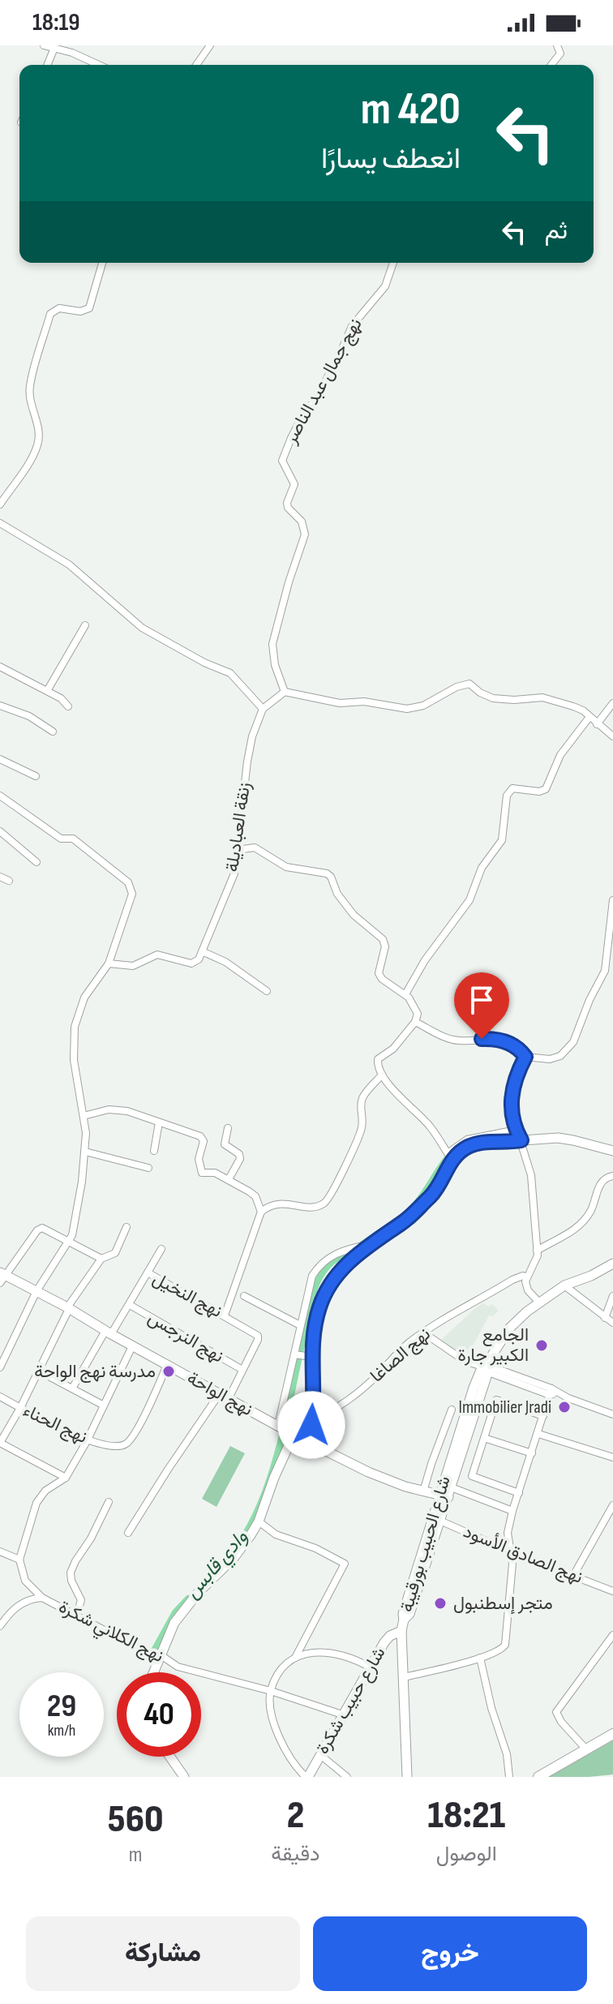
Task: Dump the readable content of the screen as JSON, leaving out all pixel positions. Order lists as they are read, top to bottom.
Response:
{
  "streets": {
    "street": [
      "نهج جمال عبد الناصر",
      "زنقة العباديلة",
      "نهج النخيل",
      "نهج النرجس",
      "نهج الصاغا",
      "نهج الواحة",
      "نهج الحناء",
      "شارع الحبيب بورقيبة",
      "نهج الصادق الأسود",
      "نهج الكلاني شكرة",
      "شارع حبيب شكرة"
    ]
  },
  "crossings": [
    ["نهج النخيل", "نهج النرجس"],
    ["نهج النخيل", "نهج الواحة"],
    ["نهج الواحة", "نهج الحناء"],
    ["نهج الواحة", "شارع الحبيب بورقيبة"],
    ["شارع الحبيب بورقيبة", "نهج الصادق الأسود"],
    ["شارع الحبيب بورقيبة", "شارع حبيب شكرة"],
    ["نهج الكلاني شكرة", "شارع حبيب شكرة"]
  ],
  "water": ["وادي قابس"],
  "places": [
    "الجامع الكبير جارة",
    "مدرسة نهج الواحة",
    "Immobilier Jradi",
    "متجر إسطنبول"
  ],
  "page": {
    "status": "18:19",
    "turn": ["420 m", "انعطف يسارًا"],
    "then": "ثم",
    "speed": "29 km/h",
    "limit": "40",
    "eta": [
      "18:21",
      "الوصول",
      "2",
      "دقيقة",
      "560",
      "m"
    ],
    "buttons": ["خروج", "مشاركة"]
  }
}
